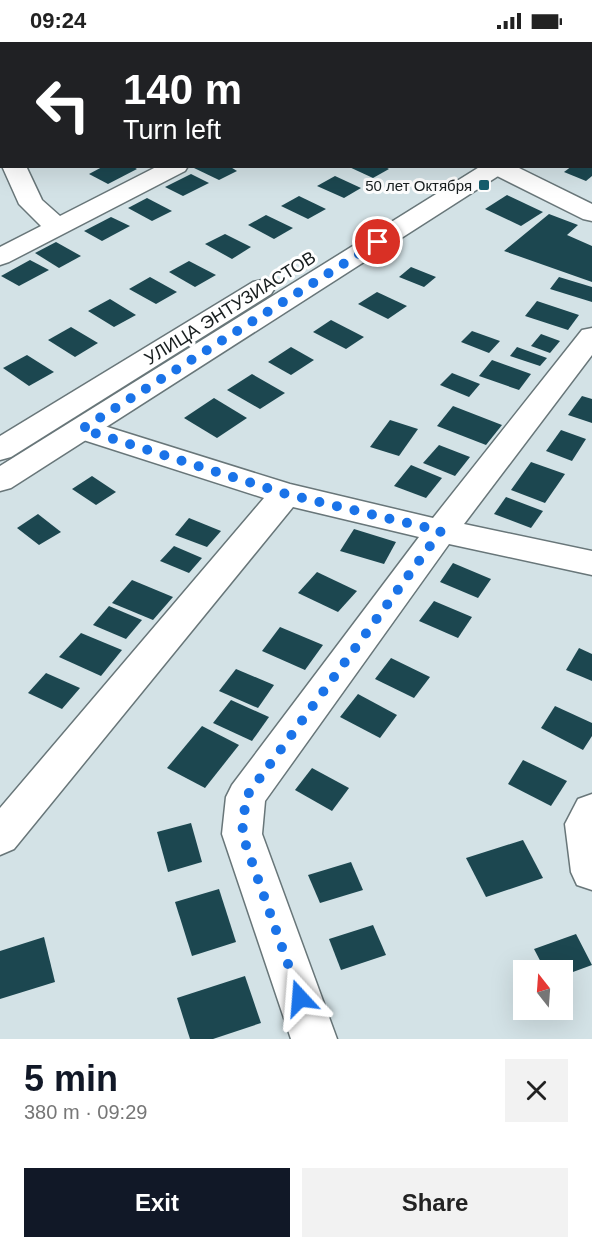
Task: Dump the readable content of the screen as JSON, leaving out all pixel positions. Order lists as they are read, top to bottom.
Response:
{
  "streets": {
    "street": ["УЛИЦА ЭНТУЗИАСТОВ"]
  },
  "places": {
    "transit": ["50 лет Октября"]
  },
  "north": "top",
  "page": {
    "status": "09:24",
    "turn": ["140 m", "Turn left"],
    "heading": ["5 min", "380 m · 09:29"],
    "buttons": ["Exit", "Share"]
  }
}
